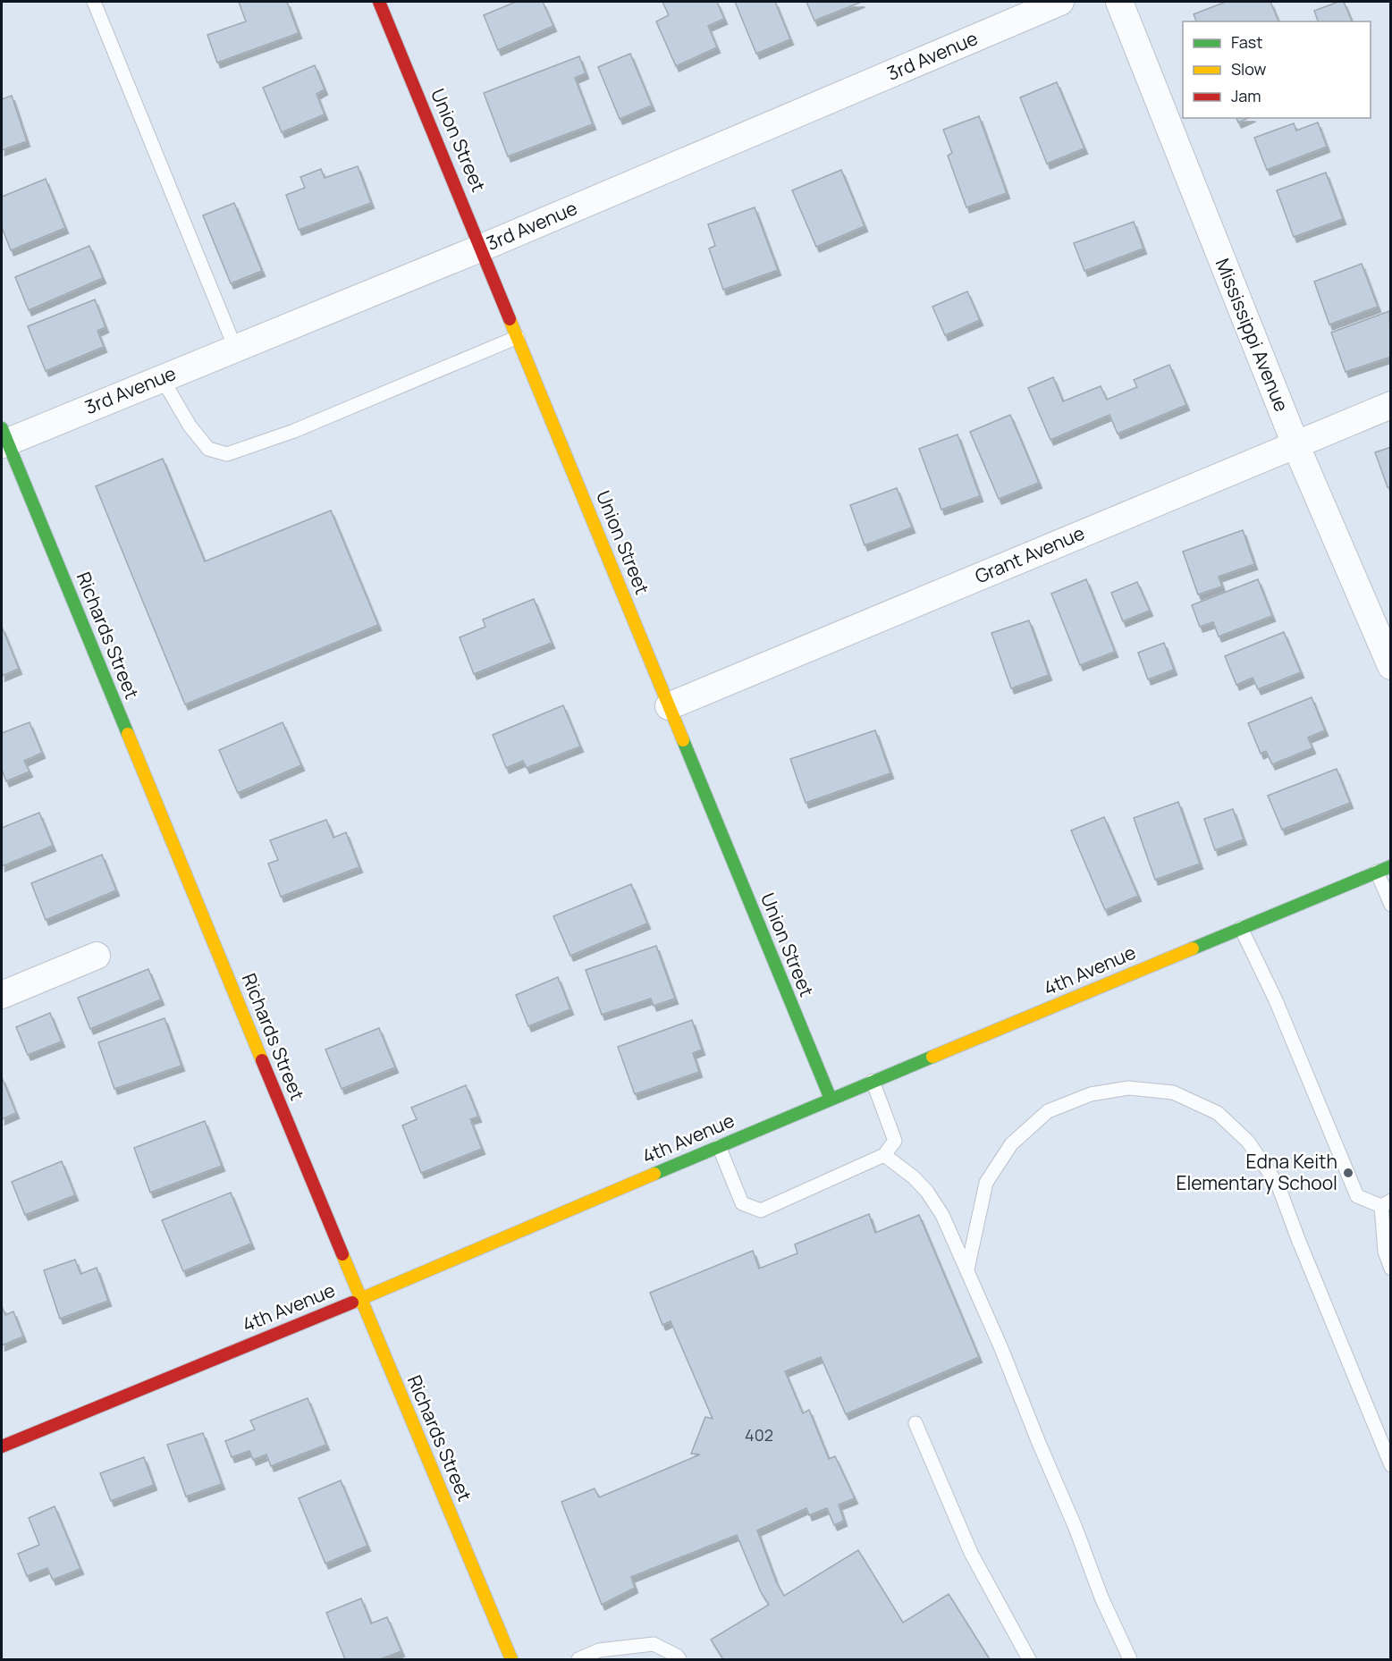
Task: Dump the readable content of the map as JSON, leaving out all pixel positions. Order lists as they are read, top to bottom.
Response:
{
  "streets": {
    "street": [
      "3rd Avenue",
      "Union Street",
      "Mississippi Avenue",
      "Grant Avenue",
      "Richards Street",
      "4th Avenue"
    ]
  },
  "crossings": [
    ["3rd Avenue", "Union Street"],
    ["3rd Avenue", "Richards Street"],
    ["Union Street", "Grant Avenue"],
    ["Union Street", "4th Avenue"],
    ["Mississippi Avenue", "Grant Avenue"],
    ["Richards Street", "4th Avenue"]
  ],
  "places": ["Edna Keith Elementary School"],
  "house_numbers": ["402"],
  "legend": ["Fast", "Slow", "Jam"]
}
